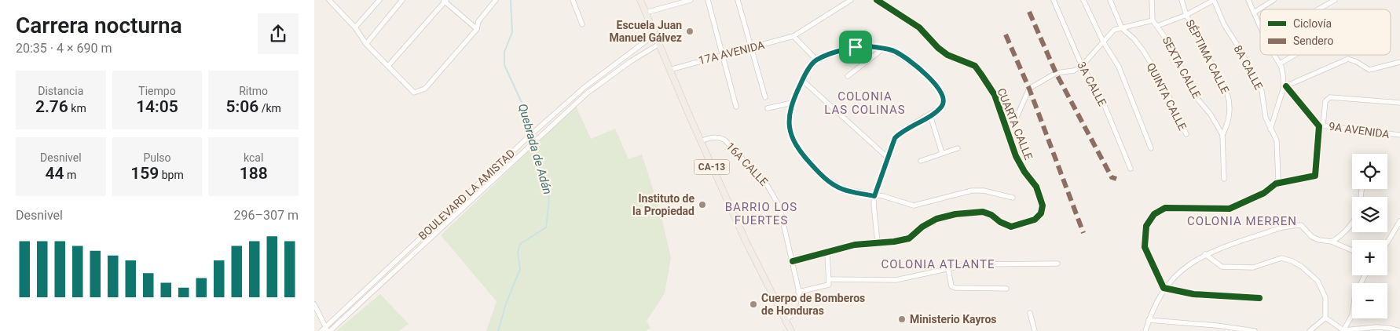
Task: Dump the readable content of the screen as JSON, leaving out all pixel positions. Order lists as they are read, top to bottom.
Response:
{
  "streets": {
    "main road": ["CA-13"],
    "street": [
      "17A AVENIDA",
      "SÉPTIMA CALLE",
      "SEXTA CALLE",
      "8A CALLE",
      "3A CALLE",
      "QUINTA CALLE",
      "CUARTA CALLE",
      "9A AVENIDA",
      "16A CALLE",
      "BOULEVARD LA AMISTAD"
    ]
  },
  "crossings": [
    ["17A AVENIDA", "CA-13"],
    ["SÉPTIMA CALLE", "SEXTA CALLE"],
    ["16A CALLE", "CA-13"],
    ["CA-13", "BOULEVARD LA AMISTAD"]
  ],
  "districts": [
    "COLONIA LAS COLINAS",
    "BARRIO LOS FUERTES",
    "COLONIA MERREN",
    "COLONIA ATLANTE"
  ],
  "water": ["Quebrada de Adán"],
  "places": [
    "Escuela Juan Manuel Gálvez",
    "Instituto de la Propiedad",
    "Cuerpo de Bomberos de Honduras",
    "Ministerio Kayros"
  ],
  "legend": ["Ciclovía", "Sendero"],
  "page": {
    "heading": ["Carrera nocturna", "20:35 · 4 × 690 m"],
    "stats": [
      ["Distancia", "2.76 km"],
      ["Tiempo", "14:05"],
      ["Ritmo", "5:06 /km"],
      ["Desnivel", "44 m"],
      ["Pulso", "159 bpm"],
      ["kcal", "188"]
    ],
    "map_buttons": ["+", "−"],
    "chart": ["Desnivel", "296–307 m"]
  }
}
